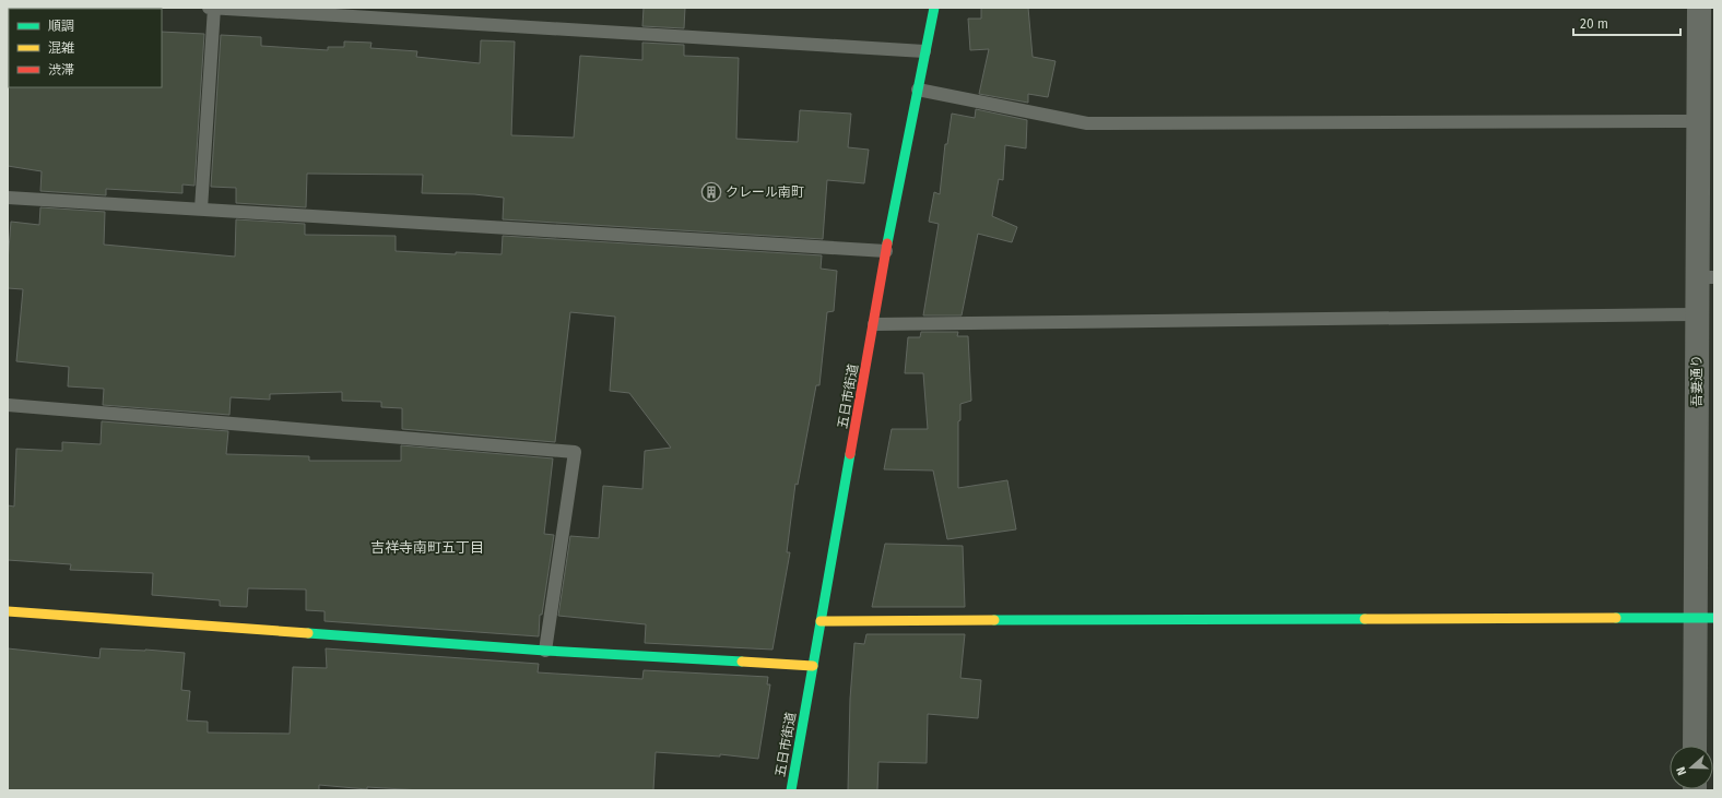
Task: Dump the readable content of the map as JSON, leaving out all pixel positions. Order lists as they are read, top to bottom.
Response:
{
  "streets": {
    "street": ["吾妻通り", "五日市街道"]
  },
  "districts": ["吉祥寺南町五丁目"],
  "places": {
    "building": ["クレール南町"]
  },
  "legend": ["順調", "混雑", "渋滞"],
  "scale_bar": "20 m",
  "north": "left"
}
